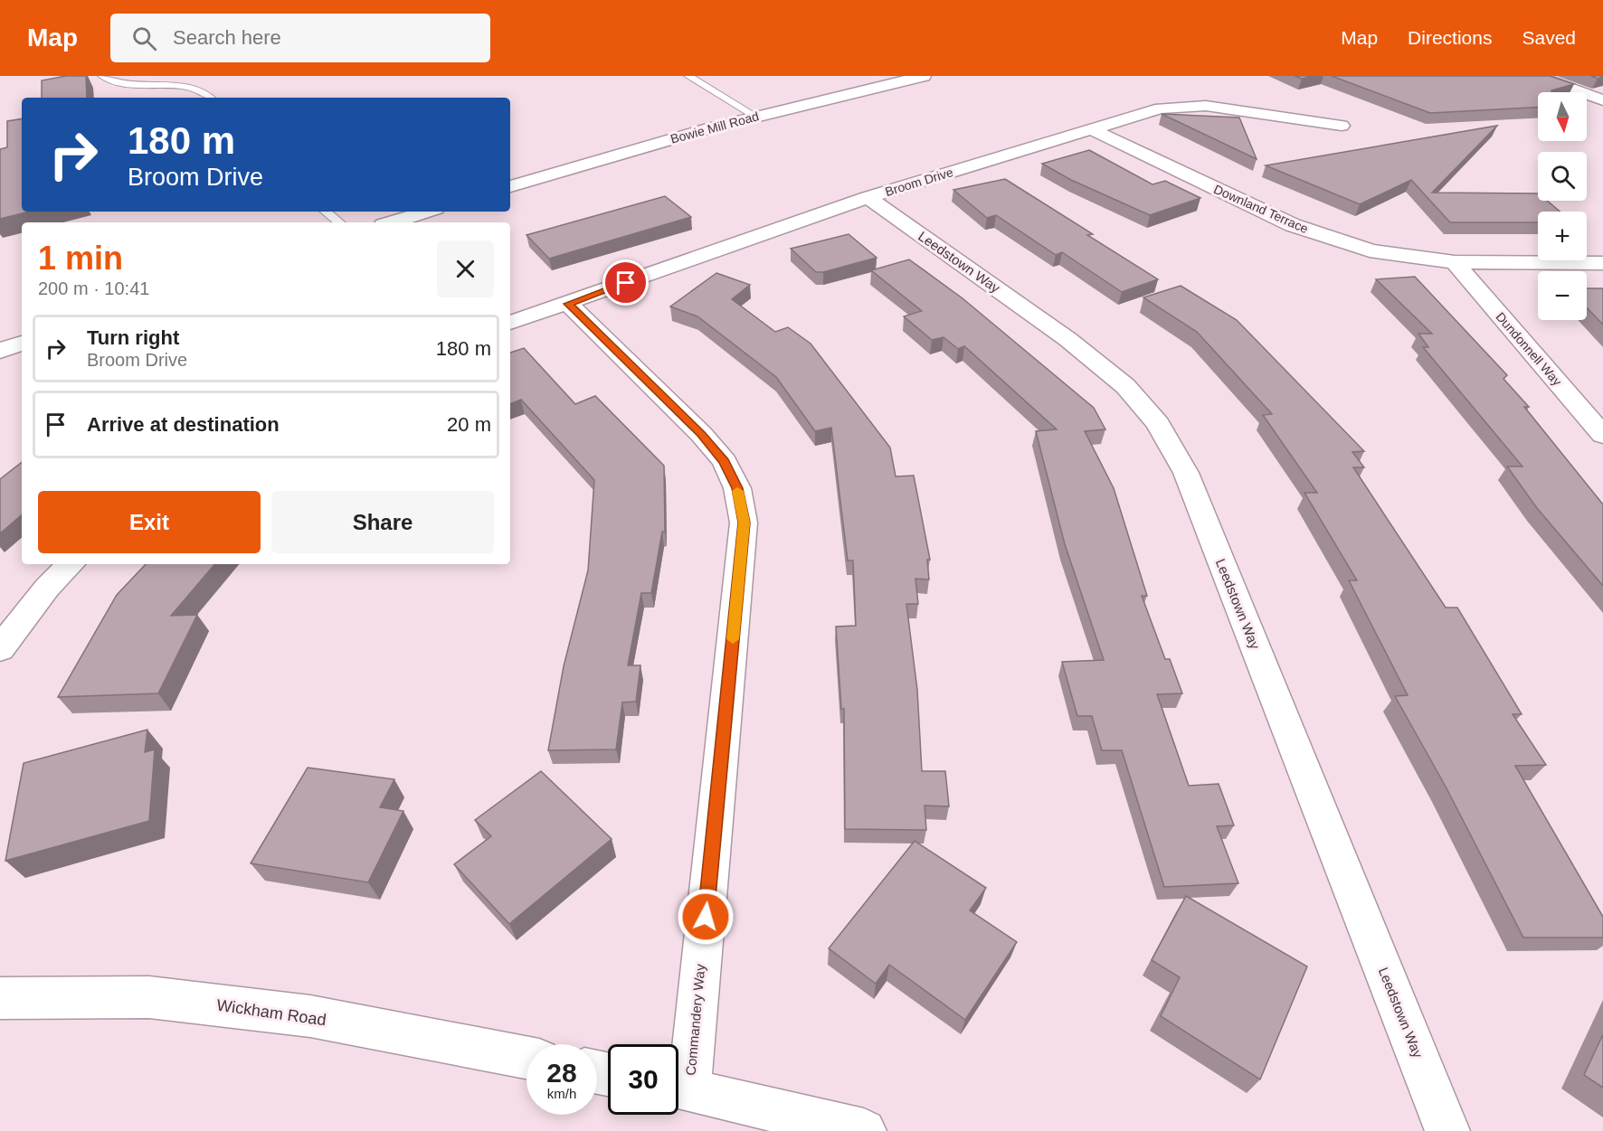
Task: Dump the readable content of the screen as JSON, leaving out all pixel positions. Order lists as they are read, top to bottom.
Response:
{
  "streets": {
    "street": [
      "Bowie Mill Road",
      "Broom Drive",
      "Downland Terrace",
      "Leedstown Way",
      "Dundonnell Way",
      "Wickham Road",
      "Commandery Way"
    ]
  },
  "crossings": [
    ["Broom Drive", "Downland Terrace"],
    ["Broom Drive", "Leedstown Way"],
    ["Broom Drive", "Commandery Way"],
    ["Downland Terrace", "Dundonnell Way"]
  ],
  "north": "bottom",
  "page": {
    "header": "Map",
    "search": "Search here",
    "nav": ["Map", "Directions", "Saved"],
    "map_buttons": ["+", "−"],
    "turn": ["180 m", "Broom Drive"],
    "heading": ["1 min", "200 m · 10:41"],
    "list": [
      {
        "name": "Turn right",
        "note": "Broom Drive",
        "value": "180 m"
      },
      {
        "name": "Arrive at destination",
        "value": "20 m"
      }
    ],
    "buttons": ["Exit", "Share"],
    "speed": "28 km/h",
    "limit": "30"
  }
}
